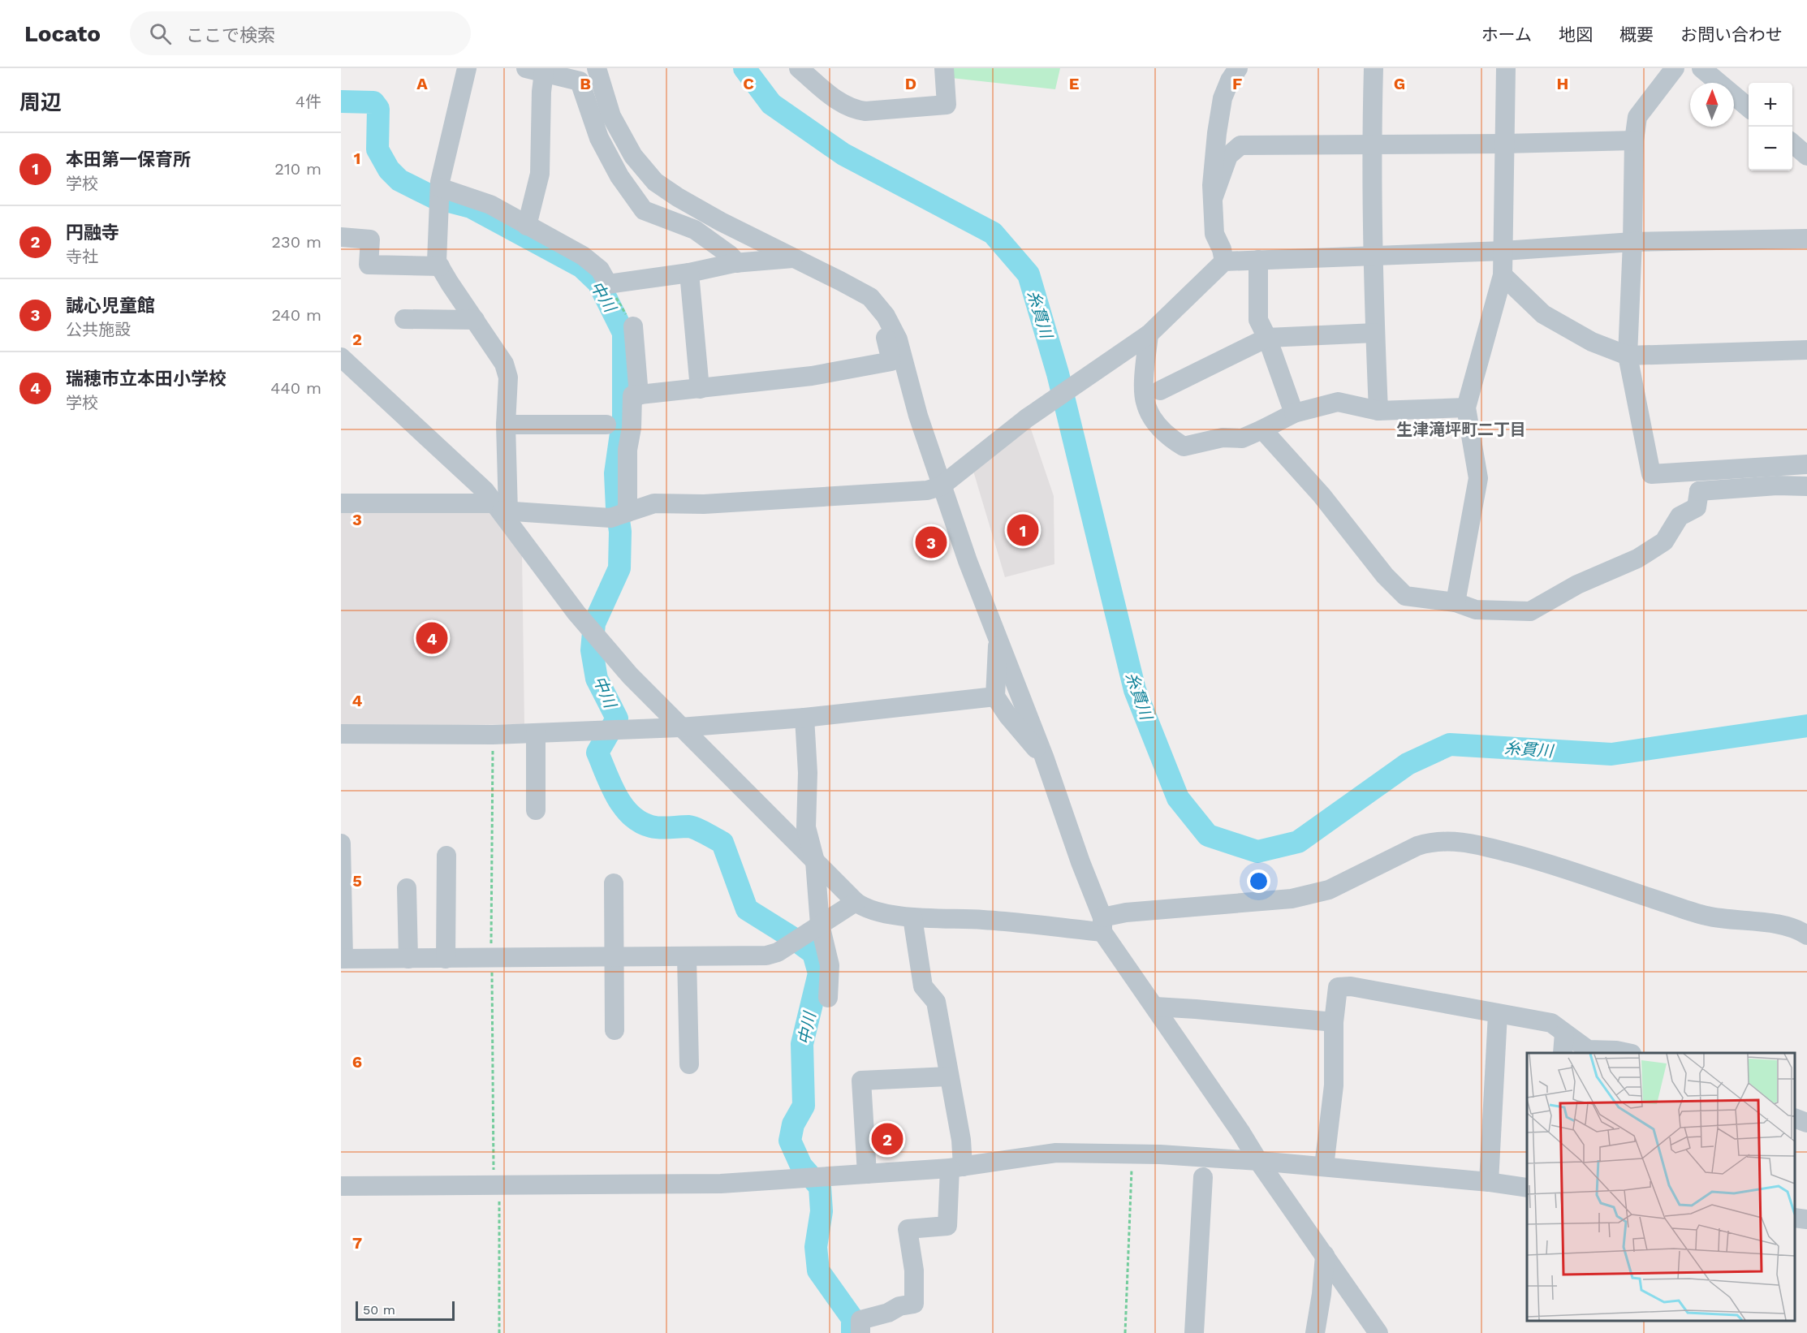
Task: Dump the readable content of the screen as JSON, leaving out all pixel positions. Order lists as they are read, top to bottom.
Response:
{
  "districts": ["生津滝坪町二丁目"],
  "water": ["中川", "糸貫川"],
  "scale_bar": "50 m",
  "north": "top",
  "page": {
    "header": "Locato",
    "search": "ここで検索",
    "nav": [
      "ホーム",
      "地図",
      "概要",
      "お問い合わせ"
    ],
    "heading": ["周辺", "4件"],
    "map_buttons": ["+", "−"],
    "list": [
      {
        "mark": "1",
        "name": "本田第一保育所",
        "note": "学校",
        "value": "210 m"
      },
      {
        "mark": "2",
        "name": "円融寺",
        "note": "寺社",
        "value": "230 m"
      },
      {
        "mark": "3",
        "name": "誠心児童館",
        "note": "公共施設",
        "value": "240 m"
      },
      {
        "mark": "4",
        "name": "瑞穂市立本田小学校",
        "note": "学校",
        "value": "440 m"
      }
    ],
    "pins": [
      "1",
      "3",
      "4",
      "2"
    ],
    "scale": "50 m"
  },
  "grid": {
    "columns": [
      "A",
      "B",
      "C",
      "D",
      "E",
      "F",
      "G",
      "H"
    ],
    "rows": [
      "1",
      "2",
      "3",
      "4",
      "5",
      "6",
      "7"
    ]
  }
}
